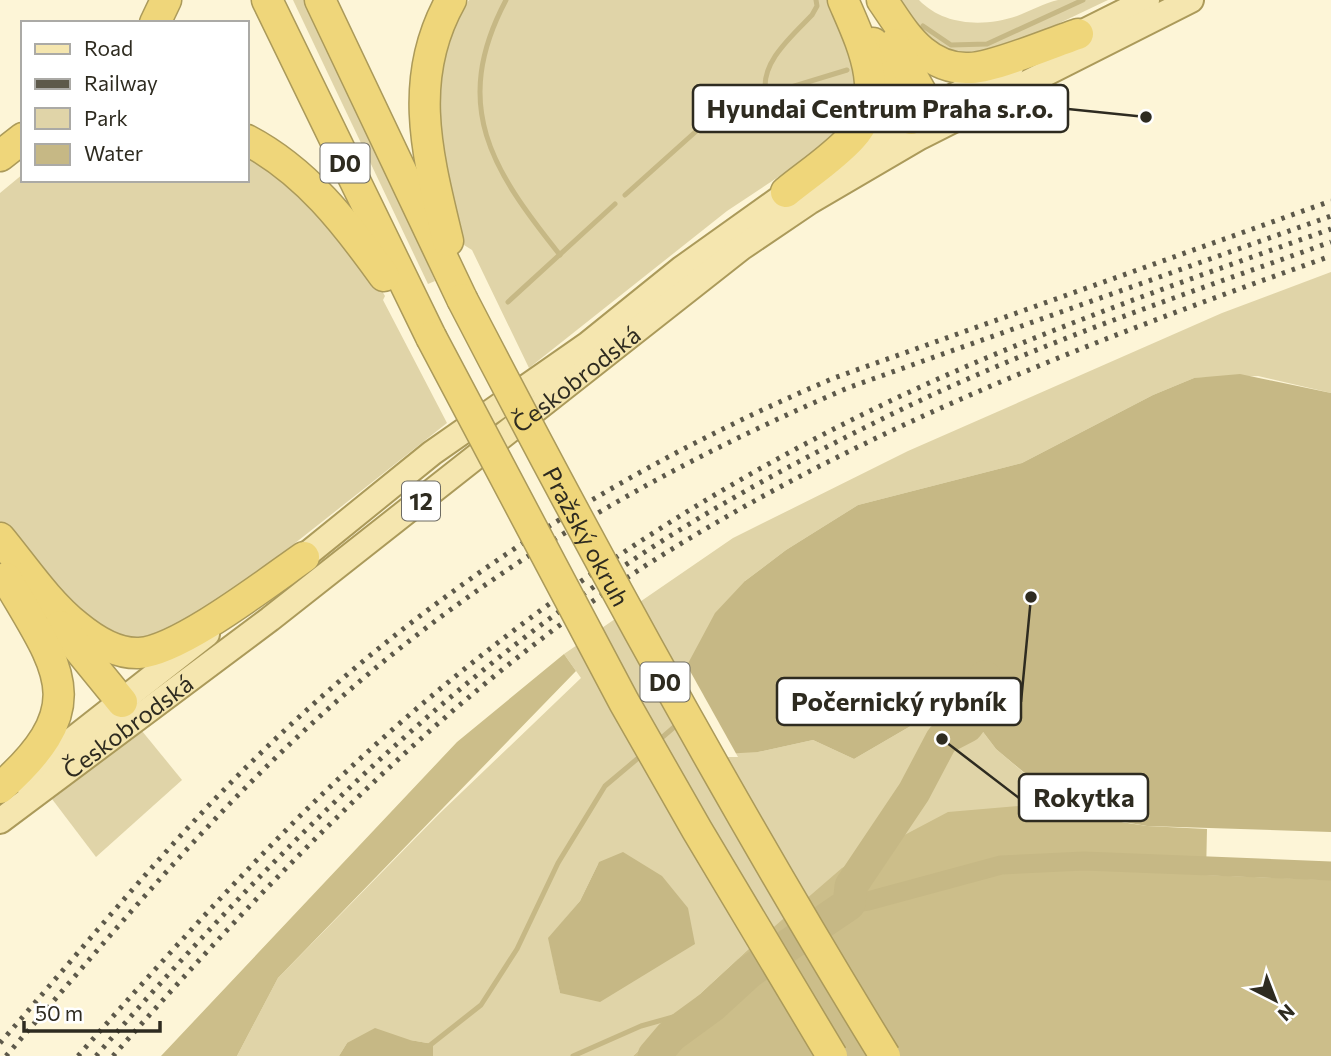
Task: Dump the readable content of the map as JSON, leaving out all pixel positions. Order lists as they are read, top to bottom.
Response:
{
  "streets": {
    "highway": ["D0", "Pražský okruh"],
    "main road": ["Českobrodská", "12"]
  },
  "crossings": [
    ["D0", "Pražský okruh"]
  ],
  "places": ["Hyundai Centrum Praha s.r.o.", "Počernický rybník", "Rokytka"],
  "legend": [
    "Road",
    "Railway",
    "Park",
    "Water"
  ],
  "scale_bar": "50 m",
  "north": "bottom right"
}
